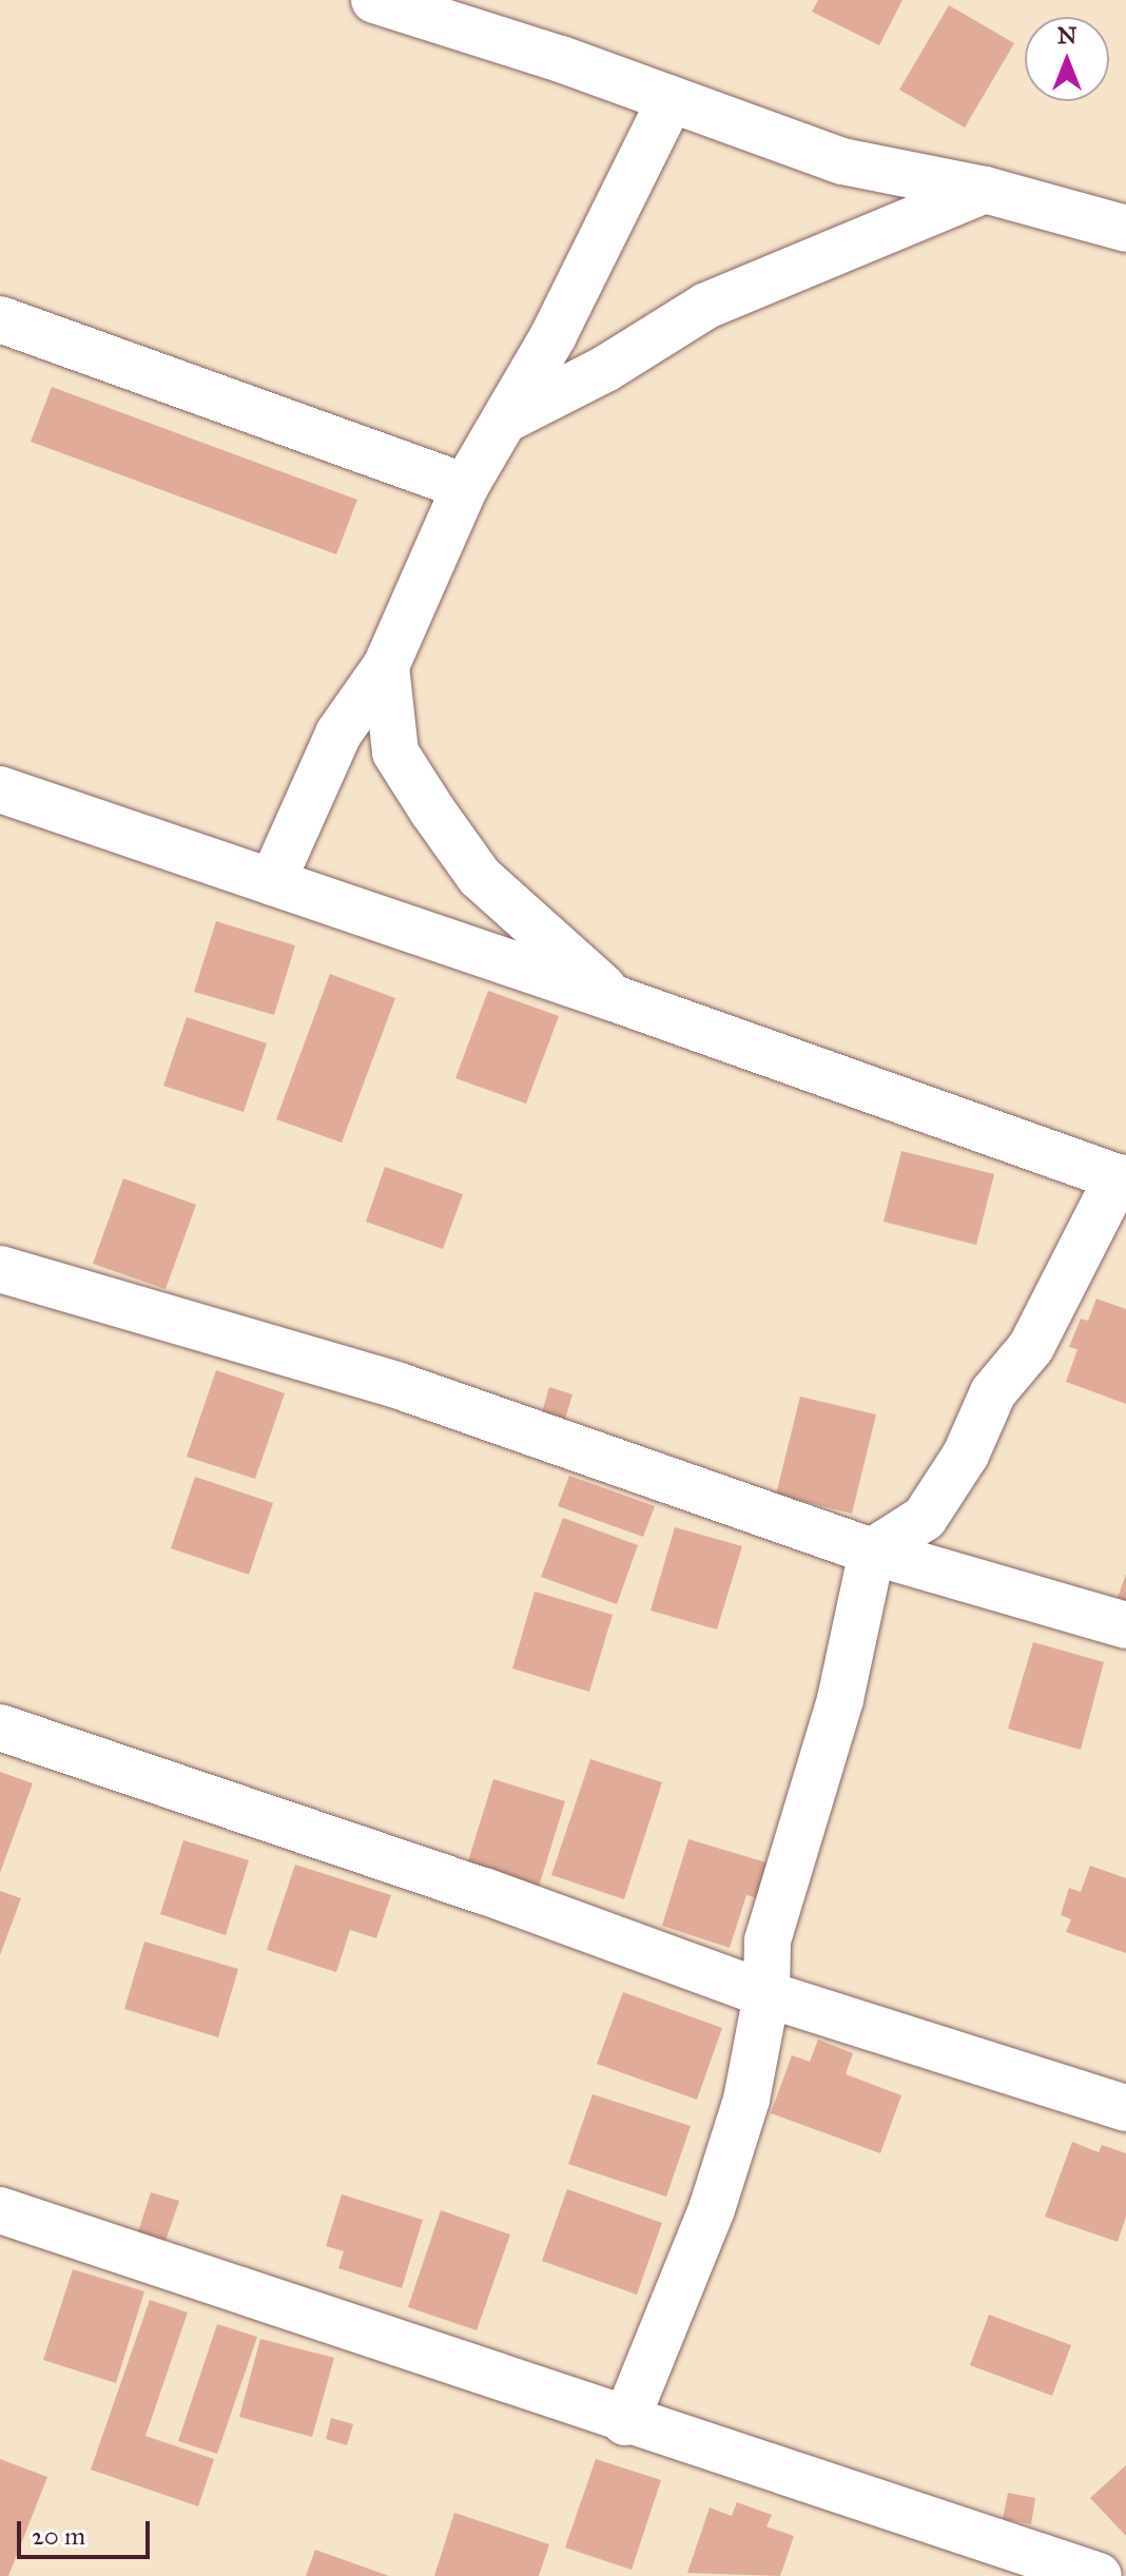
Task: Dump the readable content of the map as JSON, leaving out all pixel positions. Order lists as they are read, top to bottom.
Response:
{
  "scale_bar": "20 m",
  "north": "top"
}
